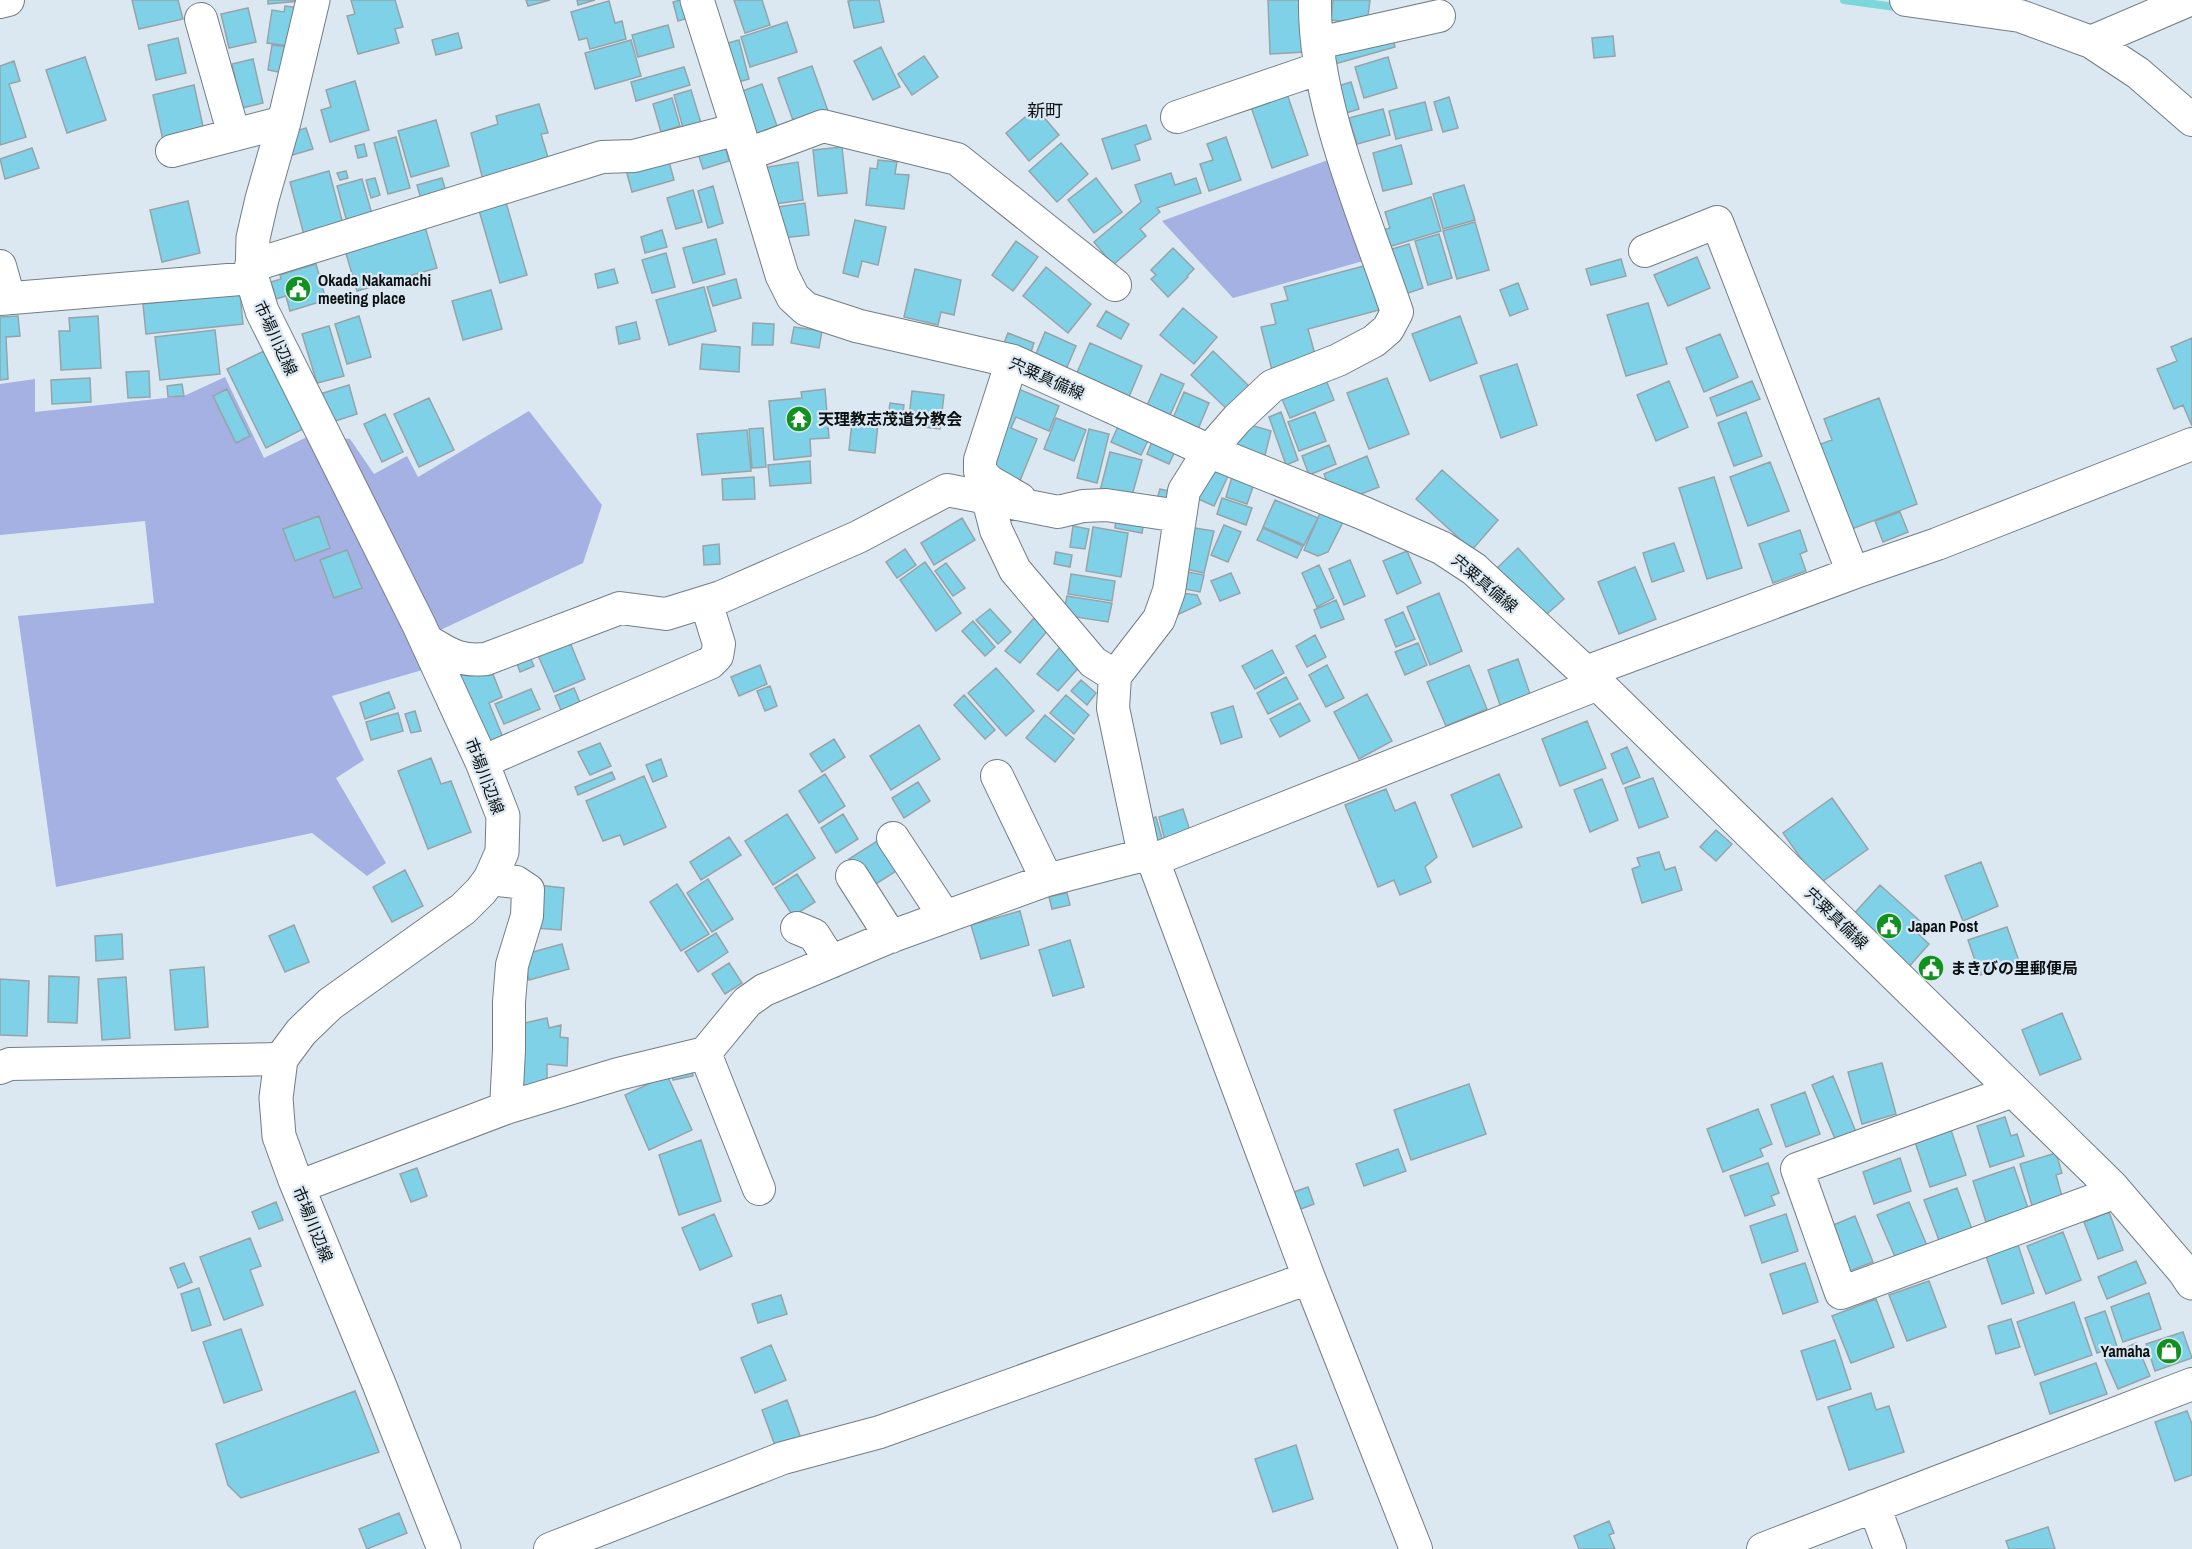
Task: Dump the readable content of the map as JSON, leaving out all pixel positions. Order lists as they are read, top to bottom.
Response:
{
  "streets": {
    "main road": ["市場川辺線", "宍粟真備線"]
  },
  "districts": ["新町"],
  "places": {
    "public building": ["Okada Nakamachi meeting place", "Japan Post", "まきびの里郵便局"],
    "temple": ["天理教志茂道分教会"],
    "shop": ["Yamaha"]
  }
}
